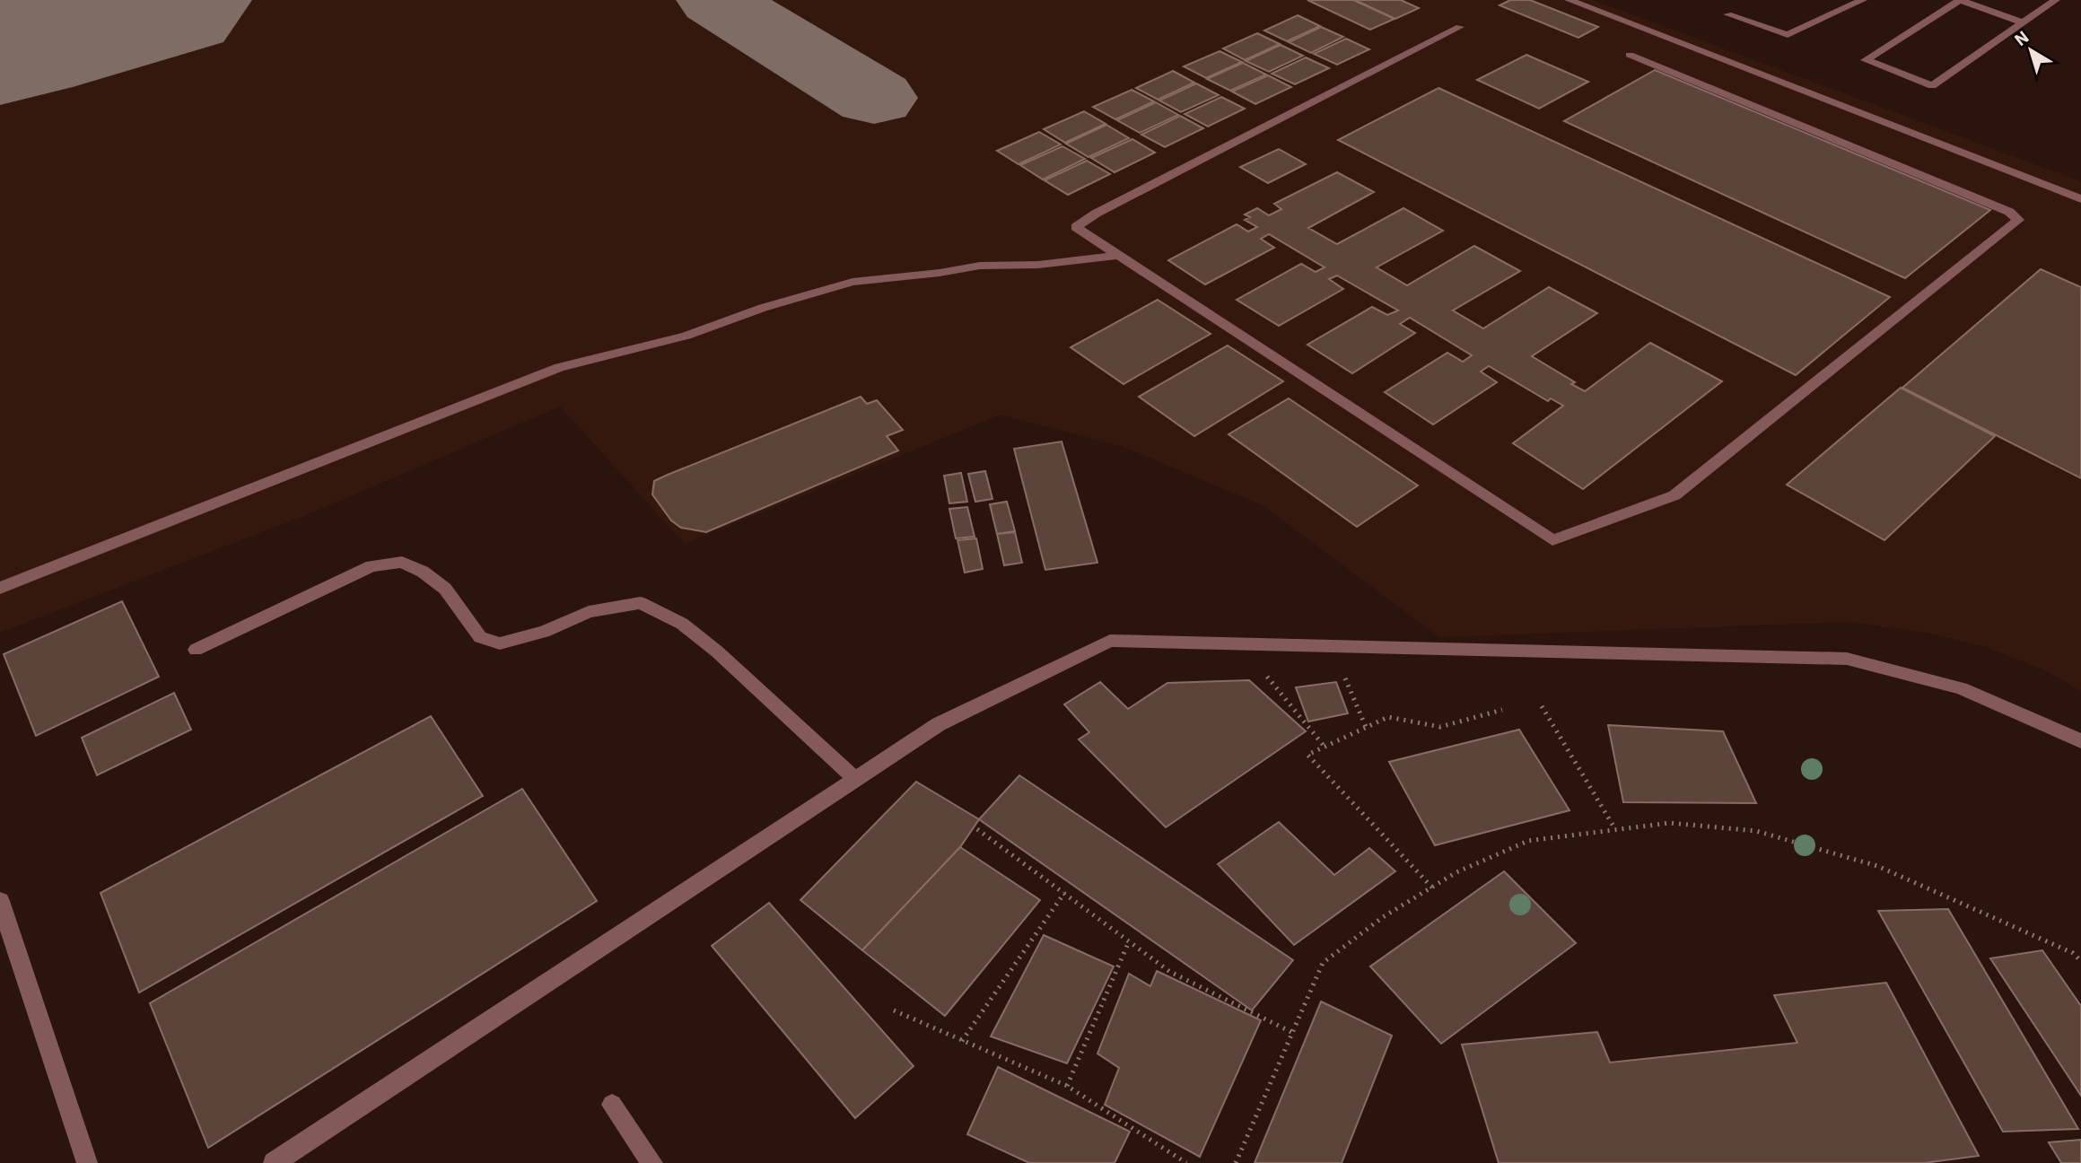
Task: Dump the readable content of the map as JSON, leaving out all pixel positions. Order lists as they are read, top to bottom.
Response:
{
  "north": "top left"
}
